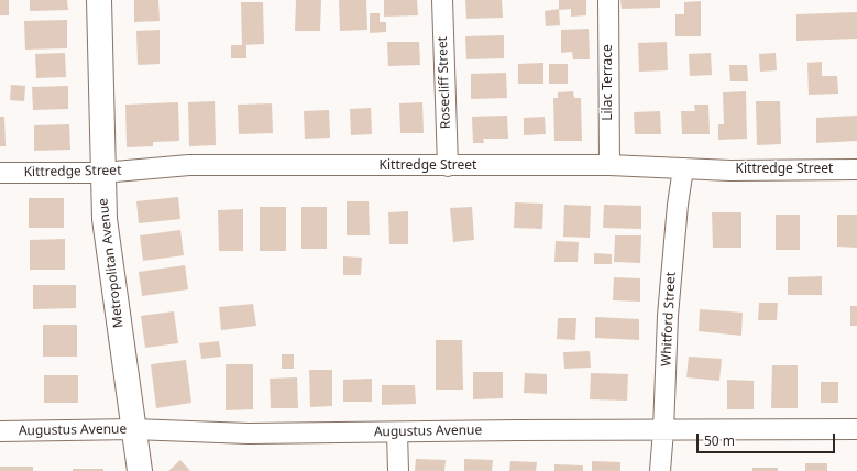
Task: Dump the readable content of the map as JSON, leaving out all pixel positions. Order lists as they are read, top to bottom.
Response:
{
  "streets": {
    "street": [
      "Rosecliff Street",
      "Lilac Terrace",
      "Kittredge Street",
      "Metropolitan Avenue",
      "Whitford Street",
      "Augustus Avenue"
    ]
  },
  "crossings": [
    ["Rosecliff Street", "Kittredge Street"],
    ["Lilac Terrace", "Kittredge Street"],
    ["Kittredge Street", "Metropolitan Avenue"],
    ["Kittredge Street", "Whitford Street"],
    ["Metropolitan Avenue", "Augustus Avenue"],
    ["Whitford Street", "Augustus Avenue"]
  ],
  "scale_bar": "50 m"
}
